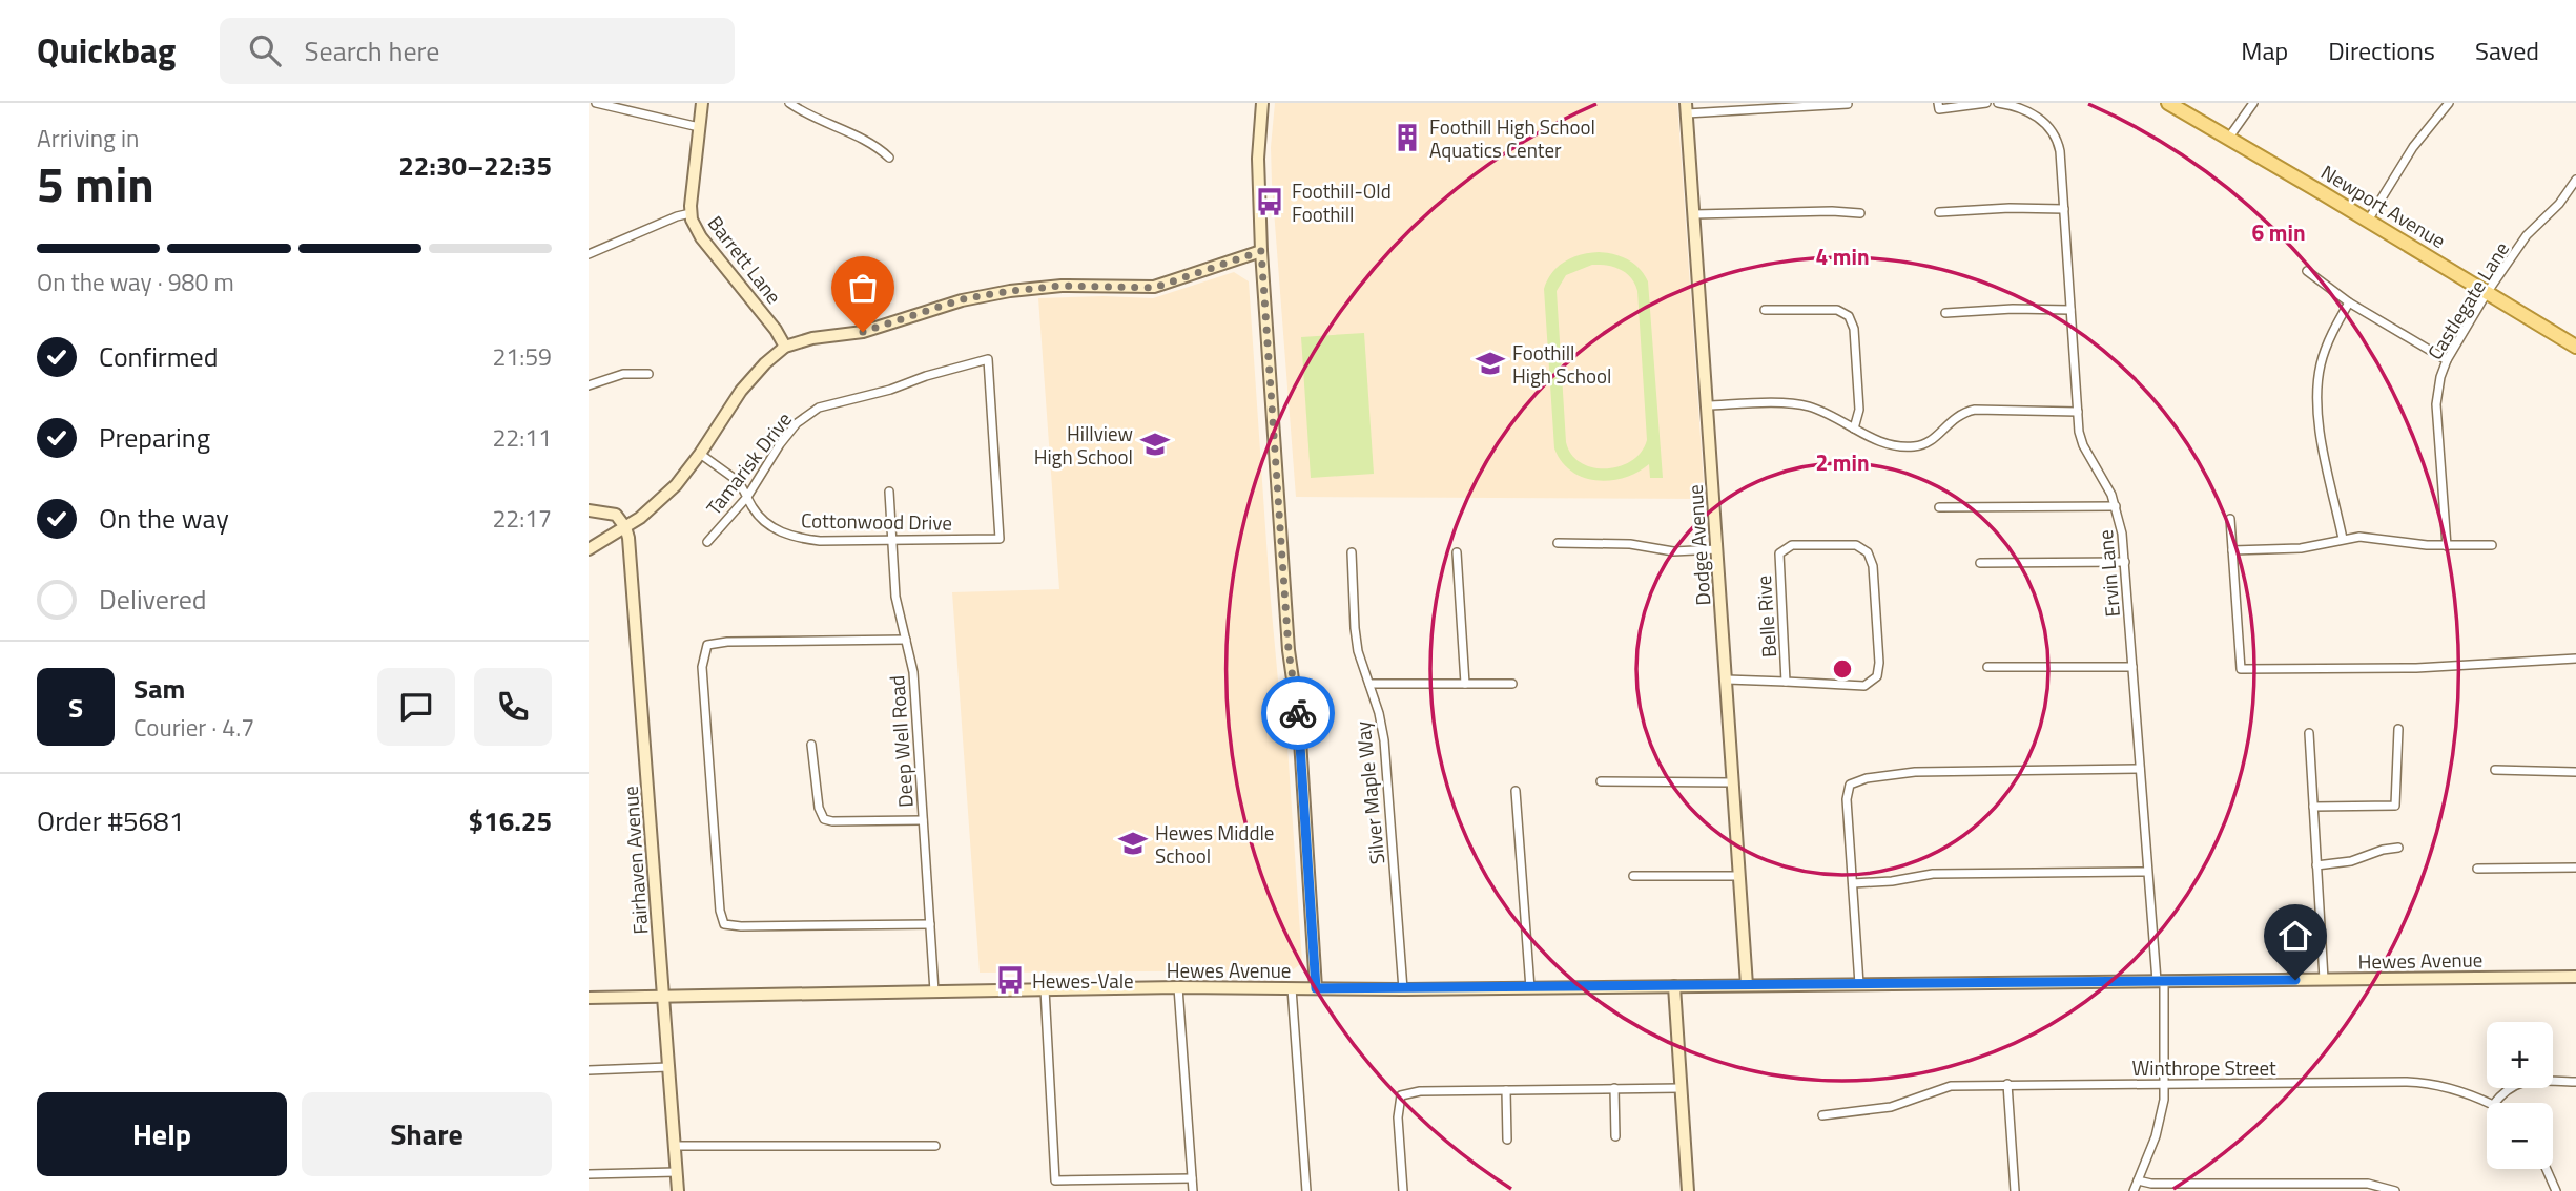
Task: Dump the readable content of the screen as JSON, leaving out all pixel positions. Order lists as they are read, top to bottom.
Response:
{
  "streets": {
    "main road": ["Newport Avenue"],
    "street": [
      "Barrett Lane",
      "Castlegate Lane",
      "Tamarisk Drive",
      "Cottonwood Drive",
      "Dodge Avenue",
      "Ervin Lane",
      "Belle Rive",
      "Deep Well Road",
      "Silver Maple Way",
      "Fairhaven Avenue",
      "Hewes Avenue",
      "Winthrope Street"
    ]
  },
  "crossings": [
    ["Newport Avenue", "Castlegate Lane"],
    ["Tamarisk Drive", "Cottonwood Drive"],
    ["Cottonwood Drive", "Deep Well Road"],
    ["Dodge Avenue", "Belle Rive"],
    ["Dodge Avenue", "Hewes Avenue"],
    ["Ervin Lane", "Hewes Avenue"],
    ["Ervin Lane", "Winthrope Street"],
    ["Deep Well Road", "Hewes Avenue"],
    ["Silver Maple Way", "Hewes Avenue"],
    ["Fairhaven Avenue", "Hewes Avenue"]
  ],
  "places": {
    "building": ["Foothill High School Aquatics Center"],
    "bus stop": ["Foothill-Old Foothill", "Hewes-Vale"],
    "school or university": ["Foothill High School", "Hillview High School", "Hewes Middle School"]
  },
  "page": {
    "header": "Quickbag",
    "search": "Search here",
    "nav": ["Map", "Directions", "Saved"],
    "heading": ["5 min", "Arriving in", "22:30–22:35"],
    "panel": [
      "Sam",
      "Courier · 4.7",
      "Order #5681",
      "$16.25"
    ],
    "bar": "On the way · 980 m",
    "list": [
      ["Confirmed", "21:59"],
      ["Preparing", "22:11"],
      ["On the way", "22:17"],
      "Delivered"
    ],
    "round": "S",
    "map_buttons": ["+", "−"],
    "buttons": ["Help", "Share"]
  },
  "rings": ["6 min", "4 min", "2 min"]
}
